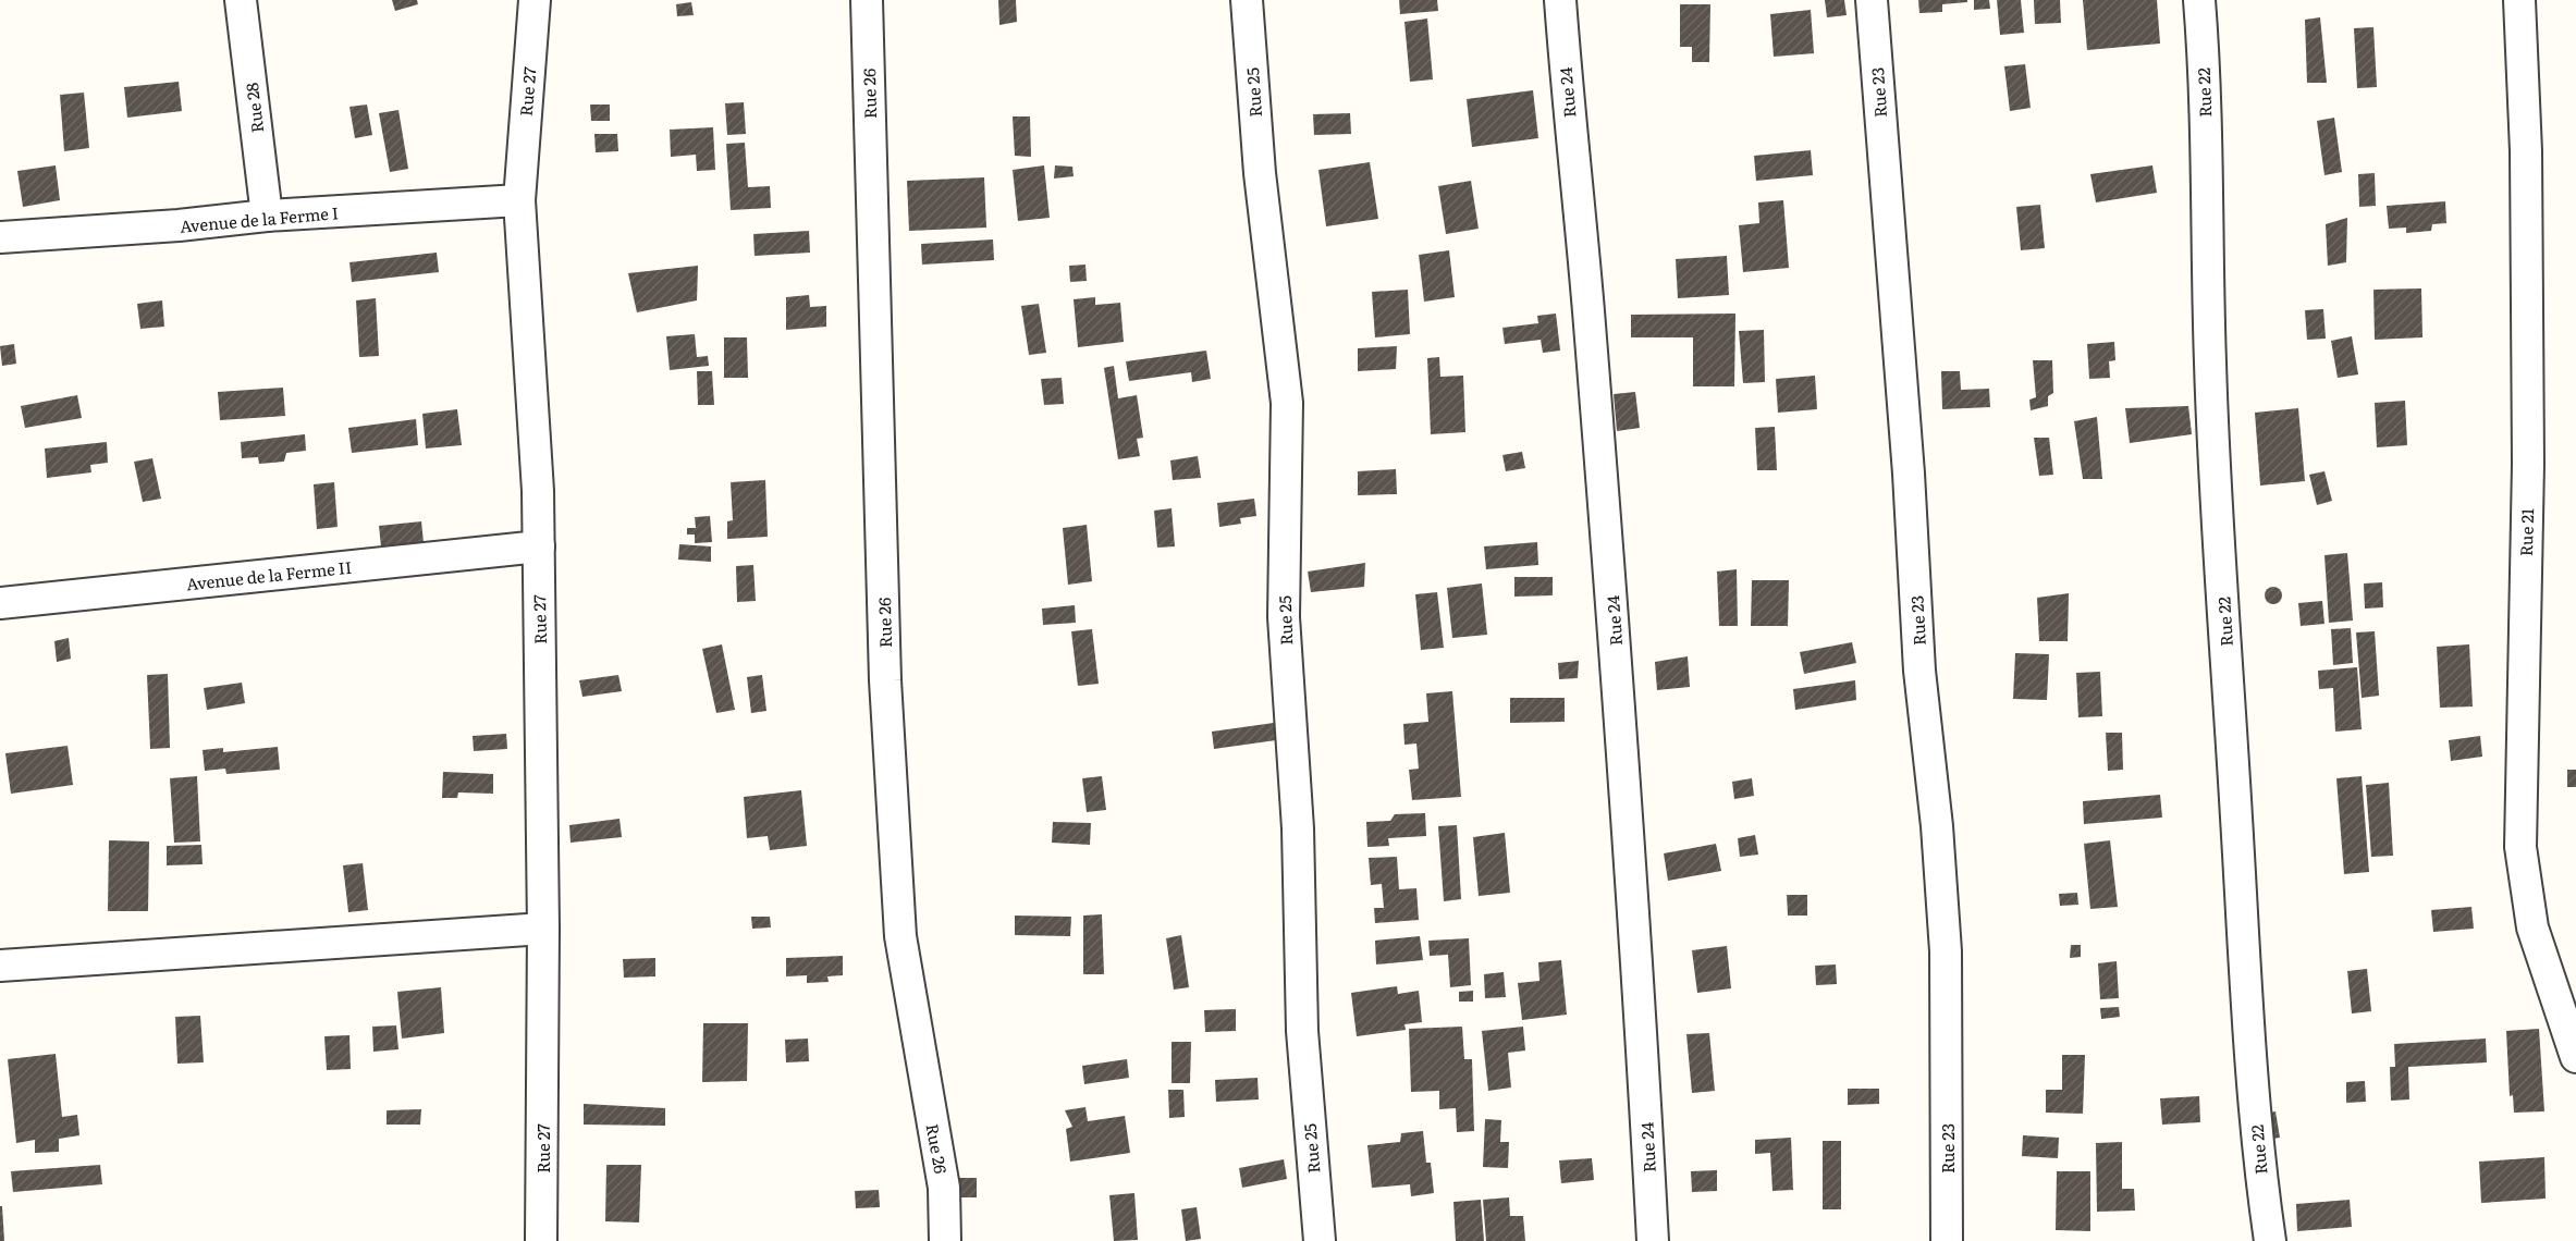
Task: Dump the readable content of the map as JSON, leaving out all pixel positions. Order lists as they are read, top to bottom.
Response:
{
  "streets": {
    "street": [
      "Rue 27",
      "Rue 25",
      "Rue 24",
      "Rue 23",
      "Rue 22",
      "Rue 26",
      "Rue 28",
      "Avenue de la Ferme I",
      "Rue 21",
      "Avenue de la Ferme II"
    ]
  },
  "crossings": [
    ["Rue 27", "Avenue de la Ferme I"],
    ["Rue 27", "Avenue de la Ferme II"],
    ["Rue 28", "Avenue de la Ferme I"]
  ]
}
